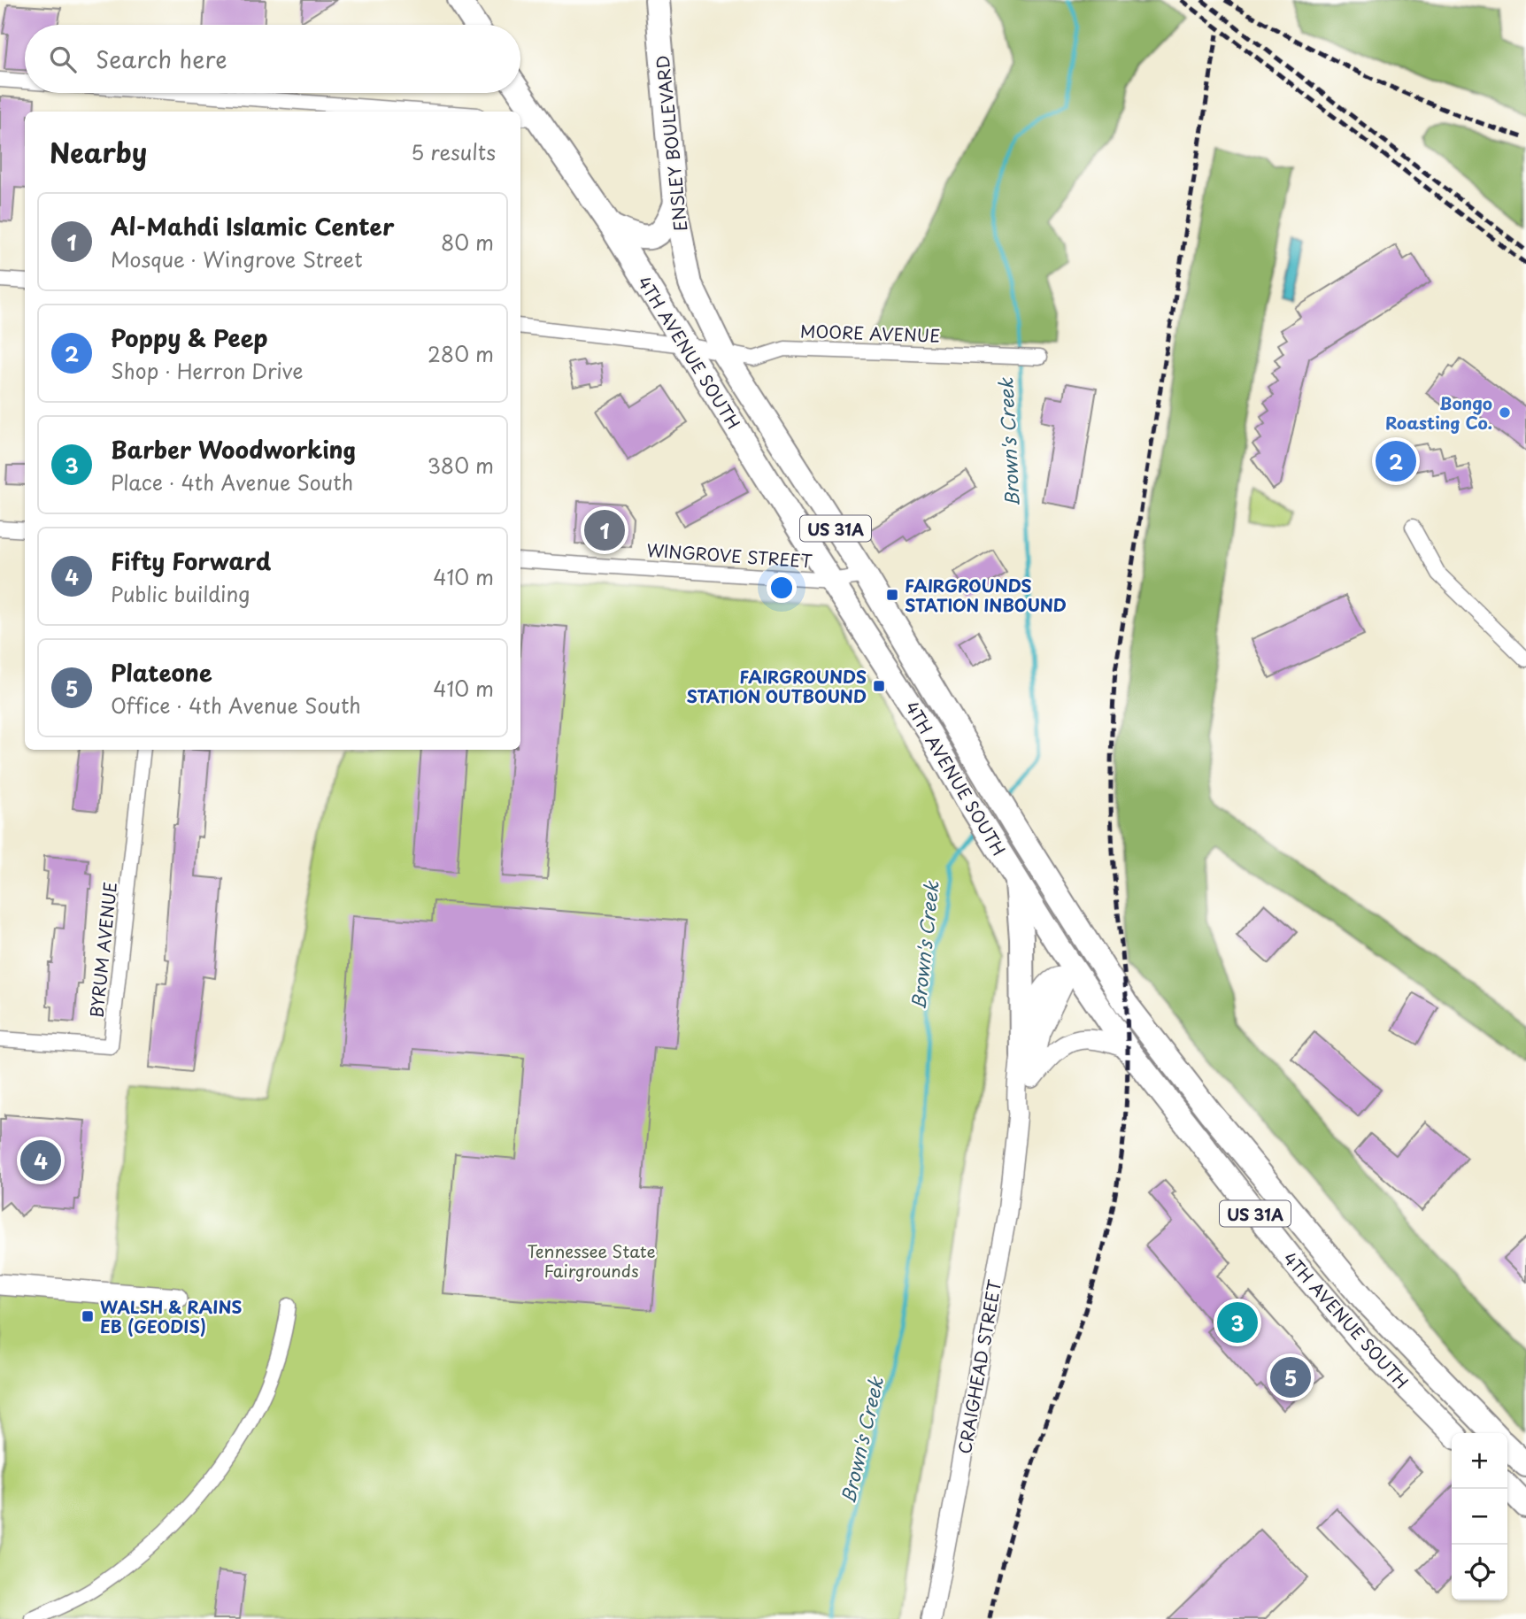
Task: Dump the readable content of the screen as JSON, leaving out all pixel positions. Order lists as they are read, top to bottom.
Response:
{
  "streets": {
    "main road": ["ENSLEY BOULEVARD", "4TH AVENUE SOUTH", "US 31A"],
    "street": [
      "MOORE AVENUE",
      "WINGROVE STREET",
      "BYRUM AVENUE",
      "CRAIGHEAD STREET"
    ]
  },
  "crossings": [
    ["ENSLEY BOULEVARD", "MOORE AVENUE"],
    ["ENSLEY BOULEVARD", "4TH AVENUE SOUTH"],
    ["MOORE AVENUE", "4TH AVENUE SOUTH"],
    ["4TH AVENUE SOUTH", "WINGROVE STREET"],
    ["4TH AVENUE SOUTH", "CRAIGHEAD STREET"]
  ],
  "water": ["Brown's Creek"],
  "parks": ["Tennessee State Fairgrounds"],
  "places": {
    "other": ["Bongo Roasting Co."],
    "transit": ["FAIRGROUNDS STATION INBOUND", "FAIRGROUNDS STATION OUTBOUND", "WALSH & RAINS EB (GEODIS)"]
  },
  "page": {
    "search": "Search here",
    "heading": ["Nearby", "5 results"],
    "list": [
      {
        "mark": "1",
        "name": "Al-Mahdi Islamic Center",
        "note": "Mosque · Wingrove Street",
        "value": "80 m"
      },
      {
        "mark": "2",
        "name": "Poppy & Peep",
        "note": "Shop · Herron Drive",
        "value": "280 m"
      },
      {
        "mark": "3",
        "name": "Barber Woodworking",
        "note": "Place · 4th Avenue South",
        "value": "380 m"
      },
      {
        "mark": "4",
        "name": "Fifty Forward",
        "note": "Public building",
        "value": "410 m"
      },
      {
        "mark": "5",
        "name": "Plateone",
        "note": "Office · 4th Avenue South",
        "value": "410 m"
      }
    ],
    "pins": [
      "2",
      "1",
      "4",
      "3",
      "5"
    ],
    "map_buttons": ["+", "−"]
  }
}
